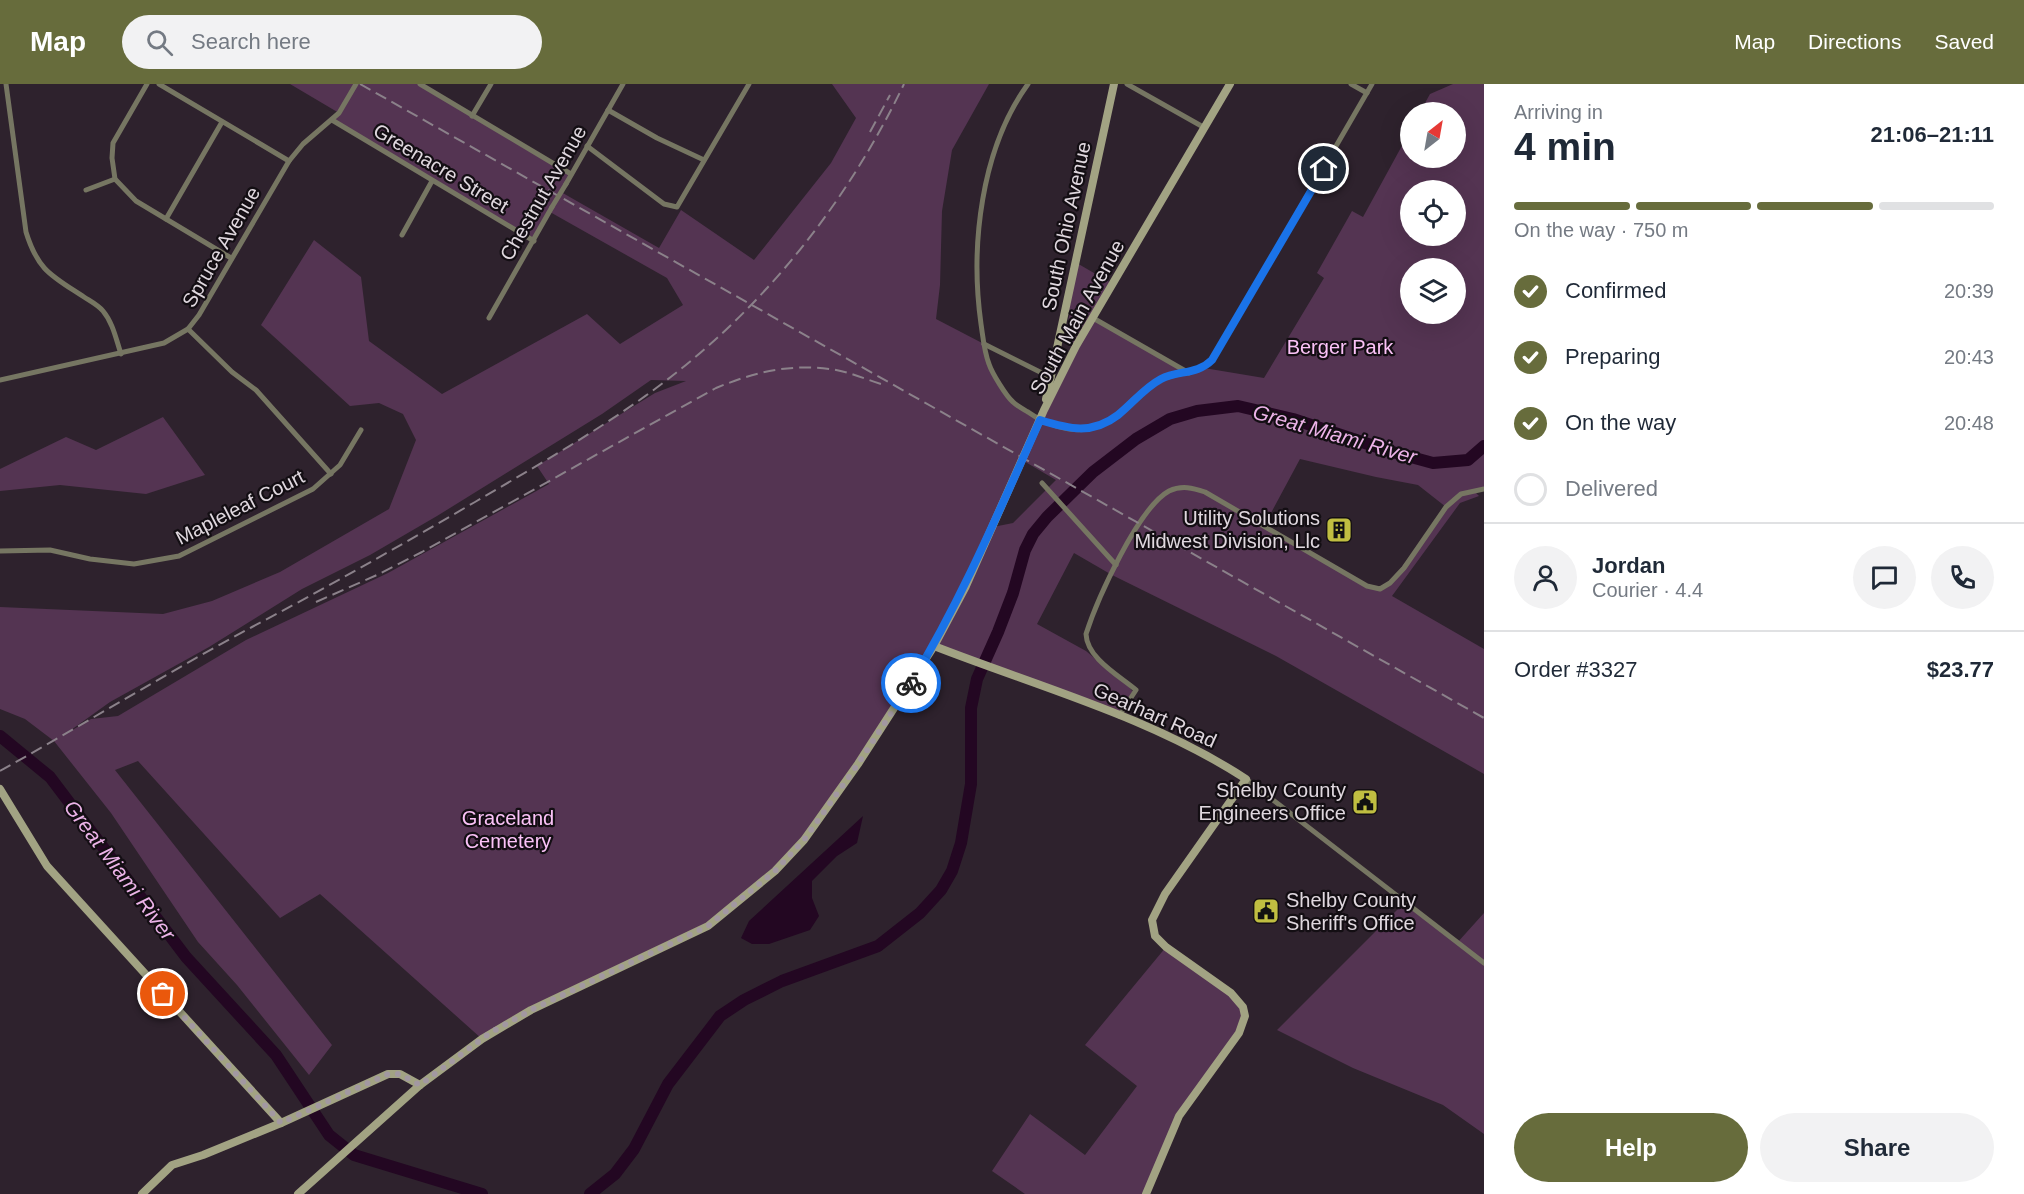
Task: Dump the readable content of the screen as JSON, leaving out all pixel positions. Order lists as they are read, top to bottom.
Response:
{
  "streets": {
    "main road": ["South Ohio Avenue", "South Main Avenue", "Gearhart Road"],
    "street": [
      "Greenacre Street",
      "Chestnut Avenue",
      "Spruce Avenue",
      "Mapleleaf Court"
    ]
  },
  "crossings": [
    ["Greenacre Street", "Chestnut Avenue"],
    ["Greenacre Street", "Spruce Avenue"],
    ["South Ohio Avenue", "South Main Avenue"],
    ["South Main Avenue", "Gearhart Road"]
  ],
  "water": ["Great Miami River"],
  "parks": ["Berger Park", "Graceland Cemetery"],
  "places": {
    "building": ["Utility Solutions Midwest Division, Llc"],
    "public building": ["Shelby County Engineers Office", "Shelby County Sheriff's Office"]
  },
  "north": "top right",
  "page": {
    "header": "Map",
    "search": "Search here",
    "nav": ["Map", "Directions", "Saved"],
    "heading": ["4 min", "Arriving in", "21:06–21:11"],
    "panel": [
      "Jordan",
      "Courier · 4.4",
      "Order #3327",
      "$23.77"
    ],
    "bar": "On the way · 750 m",
    "list": [
      ["Confirmed", "20:39"],
      ["Preparing", "20:43"],
      ["On the way", "20:48"],
      "Delivered"
    ],
    "buttons": ["Help", "Share"]
  }
}
